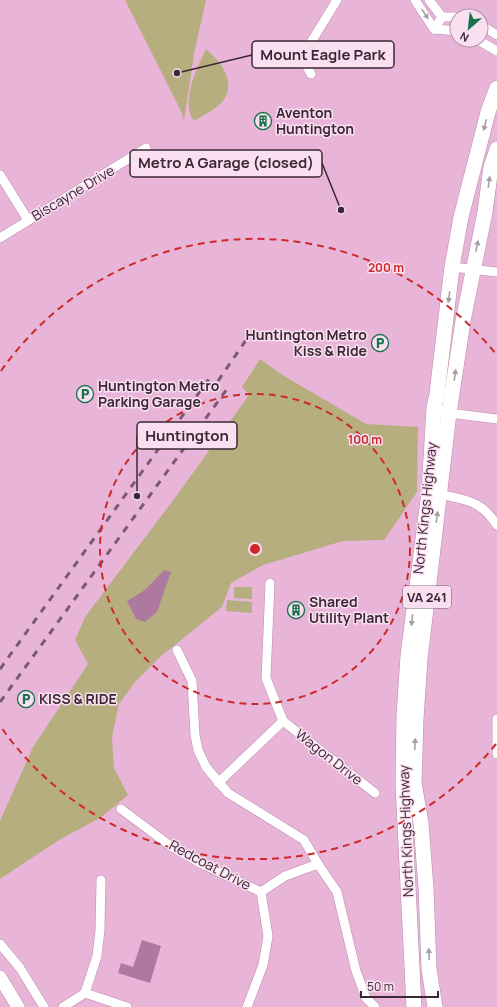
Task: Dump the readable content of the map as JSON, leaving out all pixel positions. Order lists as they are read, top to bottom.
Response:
{
  "streets": {
    "main road": ["North Kings Highway", "VA 241"],
    "street": ["Biscayne Drive", "Wagon Drive", "Redcoat Drive"]
  },
  "places": {
    "other": ["Mount Eagle Park", "Metro A Garage (closed)", "Huntington"],
    "building": ["Aventon Huntington", "Shared Utility Plant"],
    "parking": ["Huntington Metro Kiss & Ride", "Huntington Metro Parking Garage", "KISS & RIDE"]
  },
  "scale_bar": "50 m",
  "north": "bottom left",
  "rings": ["200 m", "100 m"]
}
